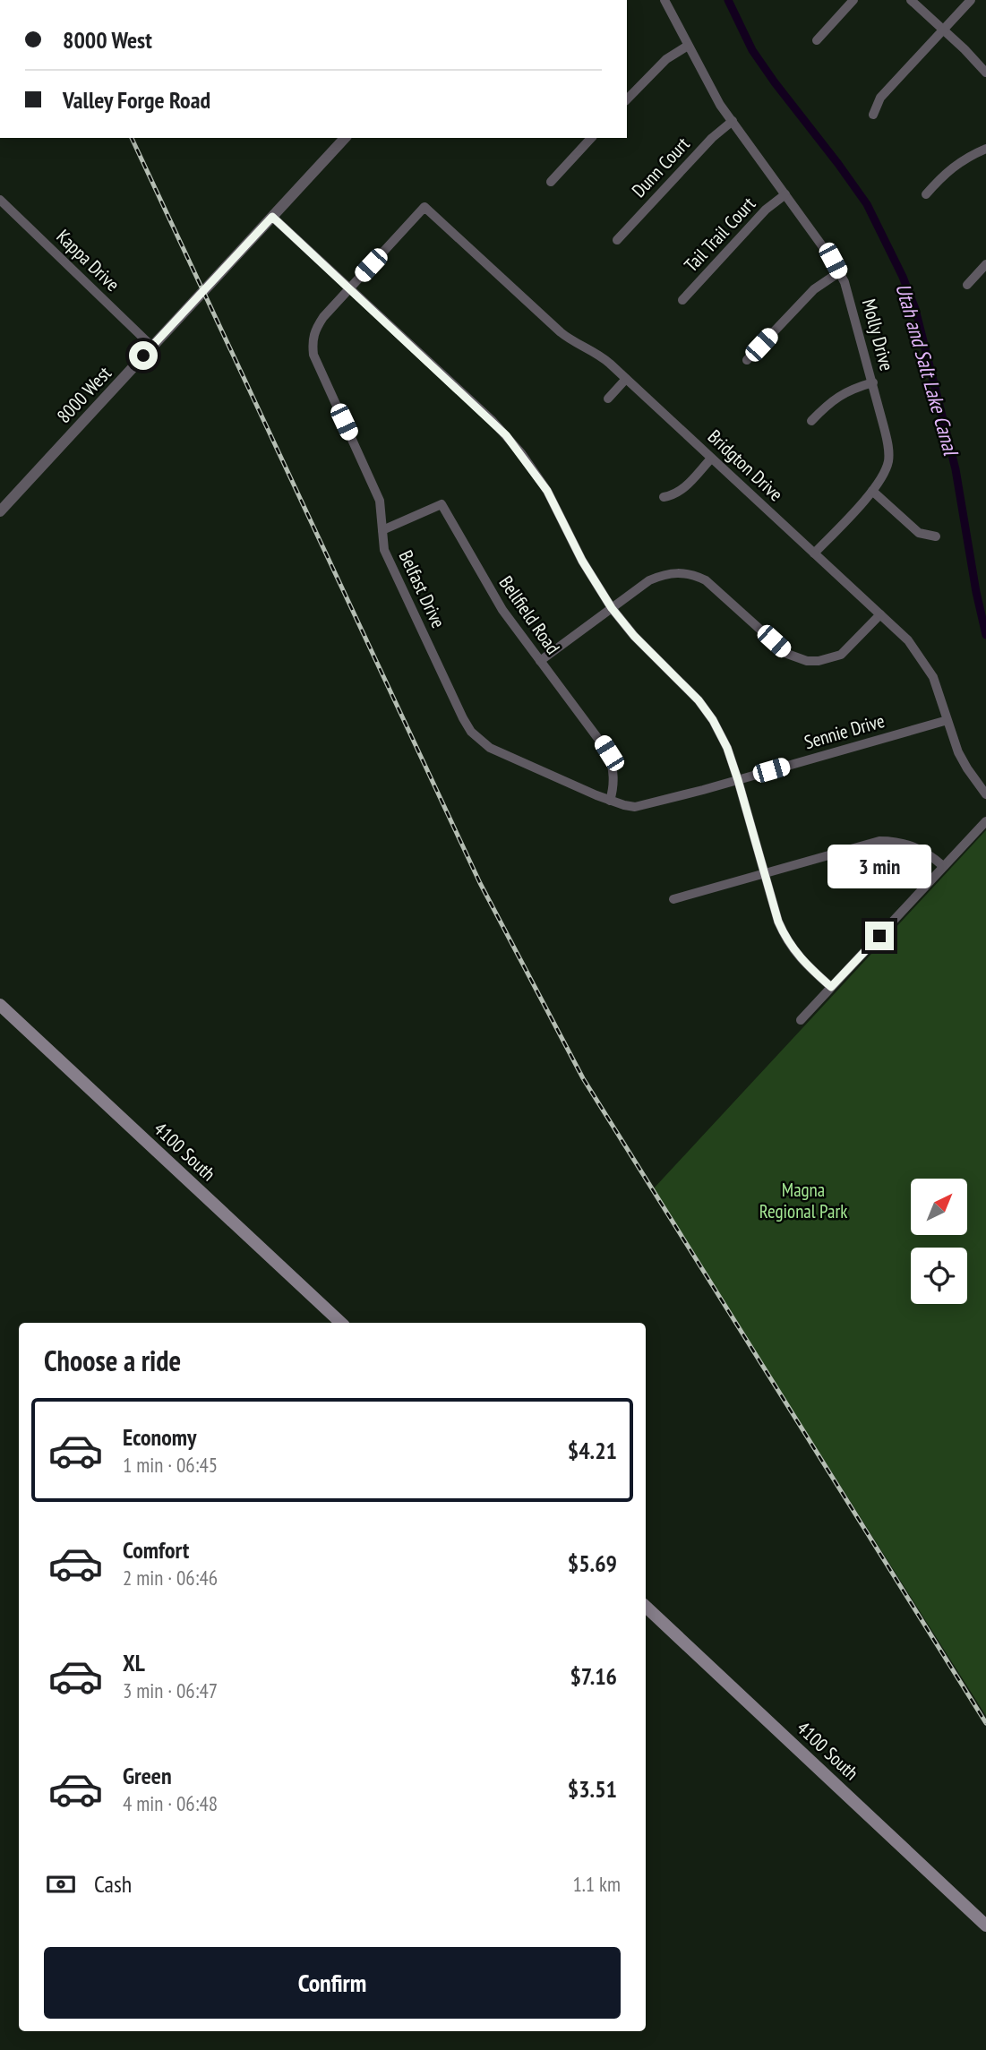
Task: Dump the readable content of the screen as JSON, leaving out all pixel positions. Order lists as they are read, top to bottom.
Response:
{
  "streets": {
    "main road": ["4100 South"],
    "street": [
      "Dunn Court",
      "Tail Trail Court",
      "Kappa Drive",
      "Molly Drive",
      "8000 West",
      "Bridgton Drive",
      "Belfast Drive",
      "Bellfield Road",
      "Sennie Drive"
    ]
  },
  "crossings": [
    ["Dunn Court", "Molly Drive"],
    ["Tail Trail Court", "Molly Drive"],
    ["Kappa Drive", "8000 West"],
    ["Molly Drive", "Bridgton Drive"],
    ["Bridgton Drive", "Belfast Drive"],
    ["Bridgton Drive", "Sennie Drive"],
    ["Belfast Drive", "Bellfield Road"],
    ["Belfast Drive", "Sennie Drive"],
    ["Bellfield Road", "Sennie Drive"]
  ],
  "water": ["Utah and Salt Lake Canal"],
  "parks": ["Magna Regional Park"],
  "north": "top right",
  "page": {
    "banner": ["8000 West", "Valley Forge Road"],
    "bubble": "3 min",
    "heading": "Choose a ride",
    "list": [
      {
        "name": "Economy",
        "note": "1 min · 06:45",
        "value": "$4.21"
      },
      {
        "name": "Comfort",
        "note": "2 min · 06:46",
        "value": "$5.69"
      },
      {
        "name": "XL",
        "note": "3 min · 06:47",
        "value": "$7.16"
      },
      {
        "name": "Green",
        "note": "4 min · 06:48",
        "value": "$3.51"
      }
    ],
    "pay": ["Cash", "1.1 km"],
    "buttons": "Confirm"
  }
}
